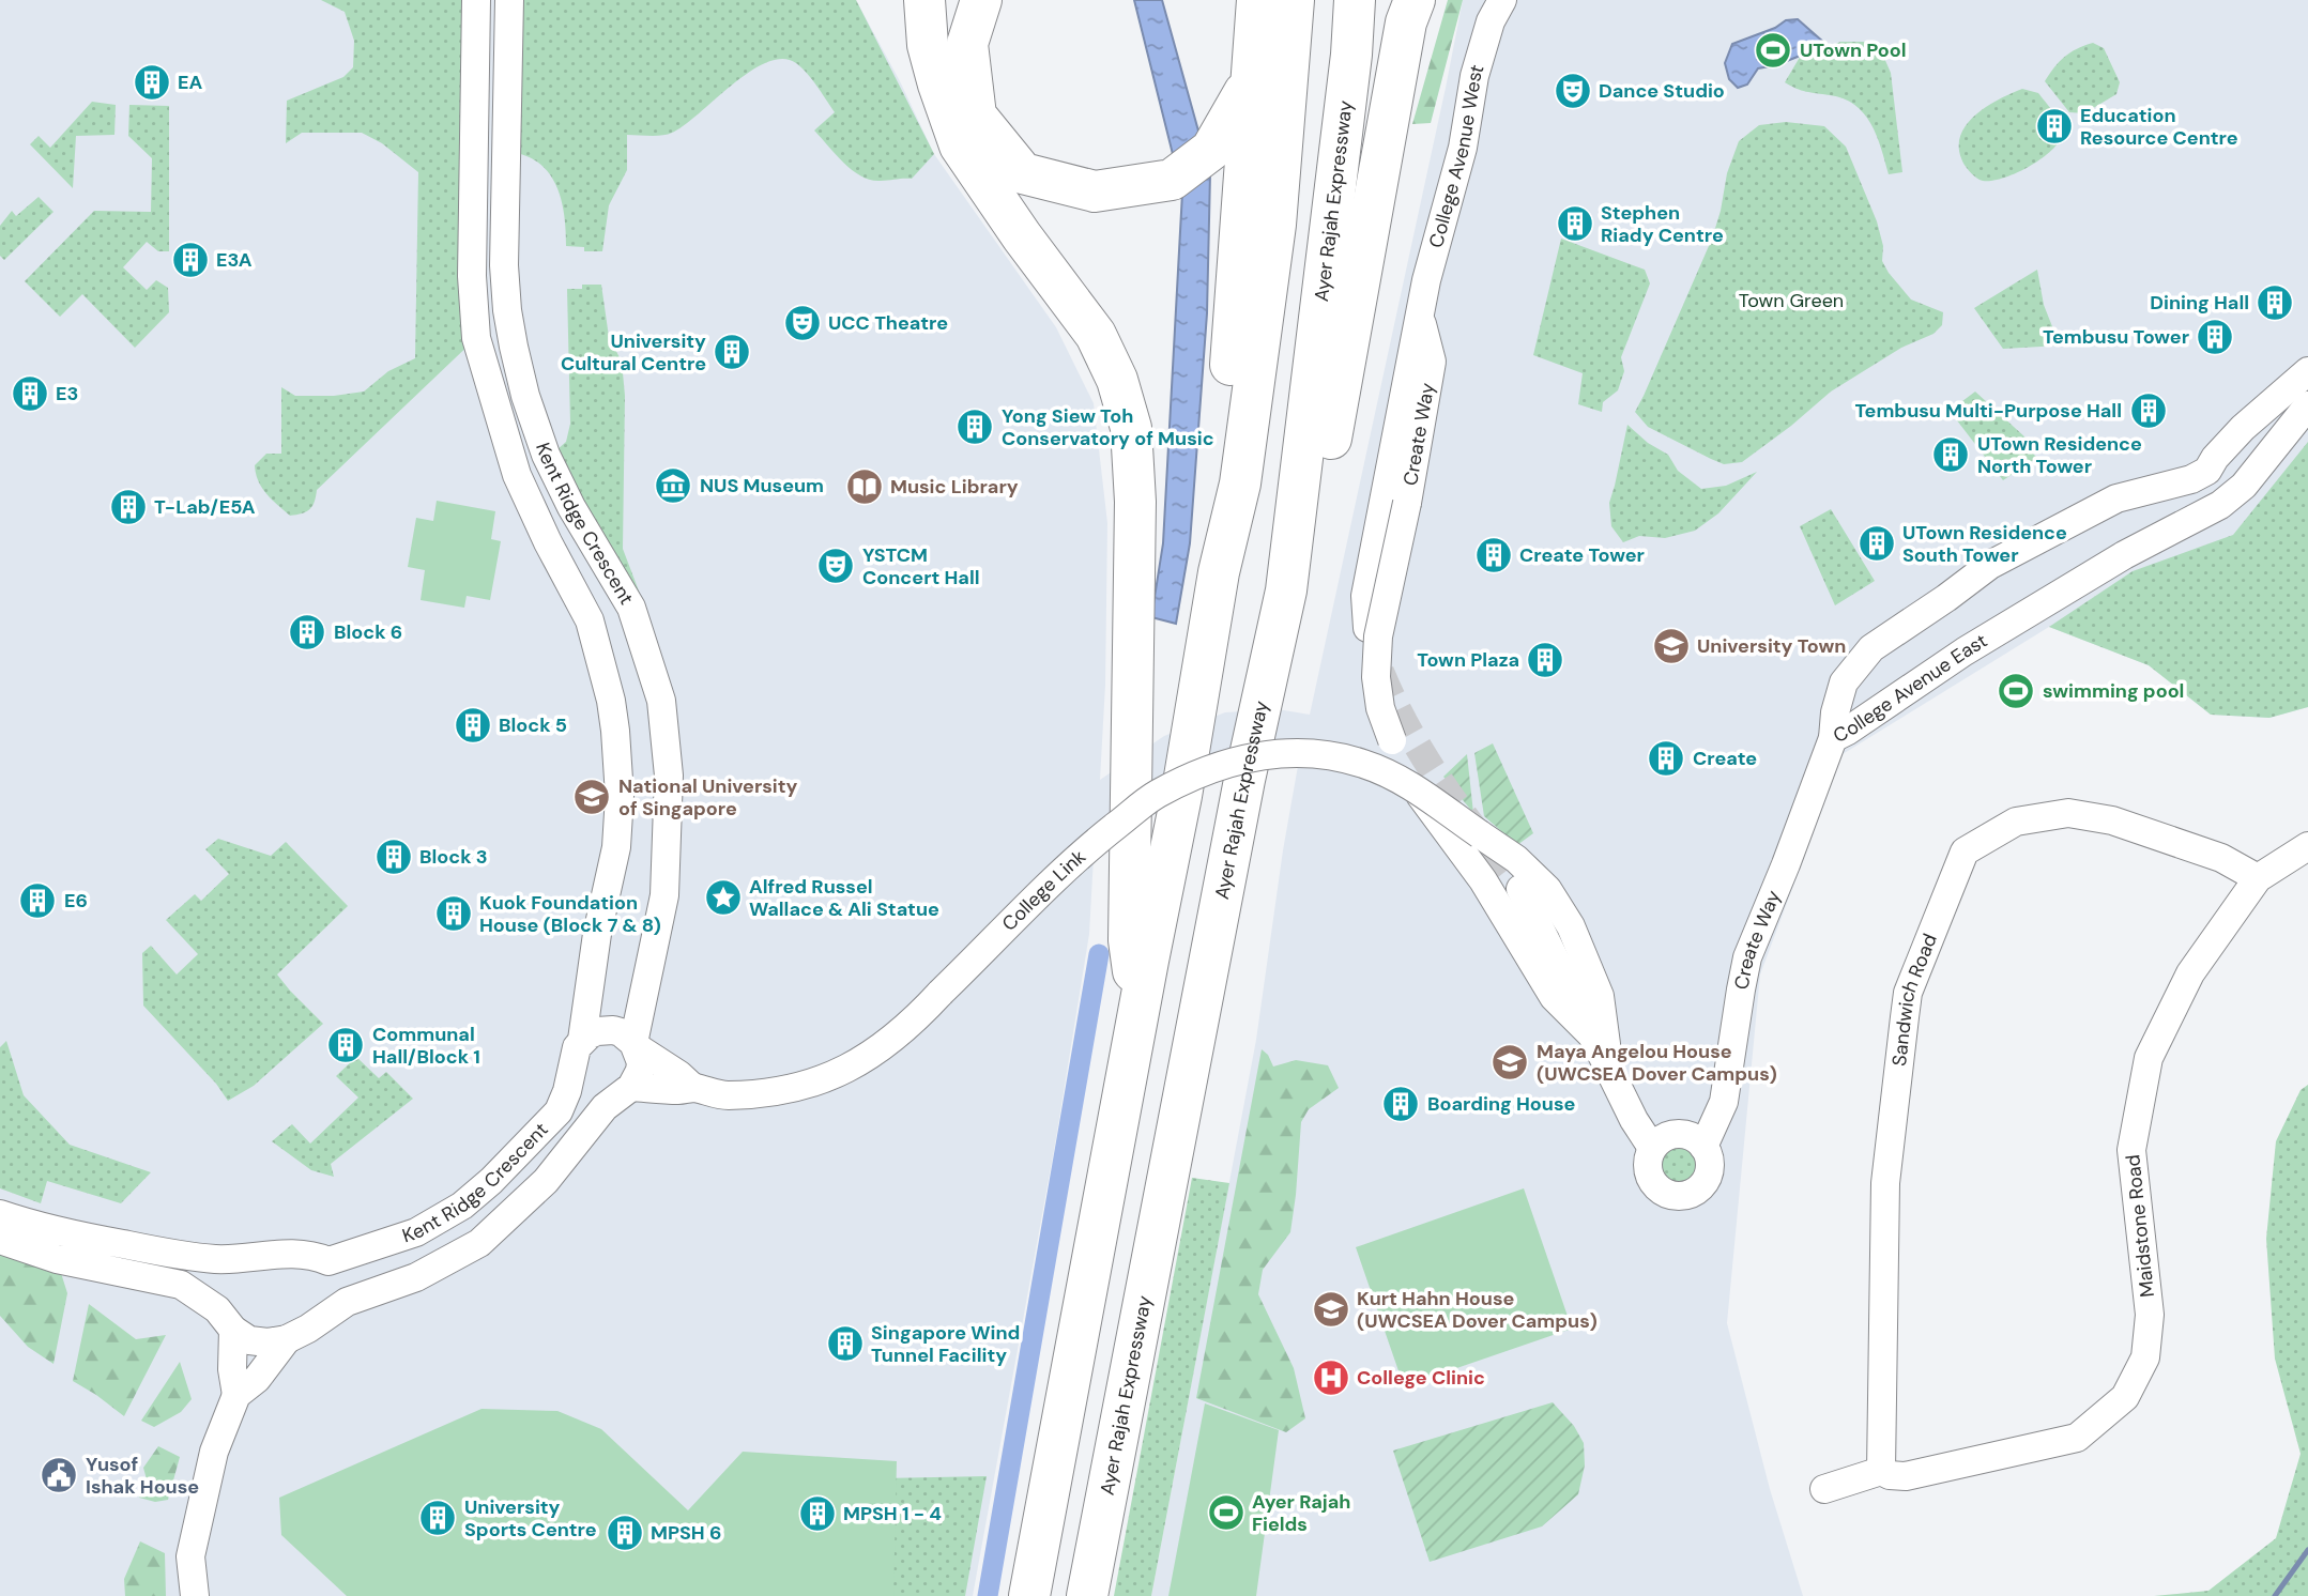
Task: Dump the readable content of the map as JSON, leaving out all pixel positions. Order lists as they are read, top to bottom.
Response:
{
  "streets": {
    "highway": ["Ayer Rajah Expressway"],
    "street": [
      "College Avenue West",
      "Create Way",
      "Kent Ridge Crescent",
      "College Avenue East",
      "College Link",
      "Sandwich Road",
      "Maidstone Road"
    ]
  },
  "crossings": [
    ["College Avenue West", "Create Way"],
    ["Create Way", "College Avenue East"],
    ["Create Way", "College Link"],
    ["Kent Ridge Crescent", "College Link"],
    ["Sandwich Road", "Maidstone Road"]
  ],
  "parks": ["Town Green"],
  "places": {
    "sports": ["UTown Pool", "swimming pool", "Ayer Rajah Fields"],
    "building": [
      "EA",
      "Education Resource Centre",
      "Stephen Riady Centre",
      "E3A",
      "Dining Hall",
      "Tembusu Tower",
      "University Cultural Centre",
      "E3",
      "Tembusu Multi-Purpose Hall",
      "Yong Siew Toh Conservatory of Music",
      "UTown Residence North Tower",
      "T-Lab/E5A",
      "UTown Residence South Tower",
      "Create Tower",
      "Block 6",
      "Town Plaza",
      "Block 5",
      "Create",
      "Block 3",
      "E6",
      "Kuok Foundation House (Block 7 & 8)",
      "Communal Hall/Block 1",
      "Boarding House",
      "Singapore Wind Tunnel Facility",
      "MPSH 1 - 4",
      "University Sports Centre",
      "MPSH 6"
    ],
    "theatre": ["Dance Studio", "UCC Theatre", "YSTCM Concert Hall"],
    "museum": ["NUS Museum"],
    "library": ["Music Library"],
    "school or university": [
      "University Town",
      "National University of Singapore",
      "Maya Angelou House (UWCSEA Dover Campus)",
      "Kurt Hahn House (UWCSEA Dover Campus)"
    ],
    "place": ["Alfred Russel Wallace & Ali Statue"],
    "hospital": ["College Clinic"],
    "public building": ["Yusof Ishak House"]
  }
}
